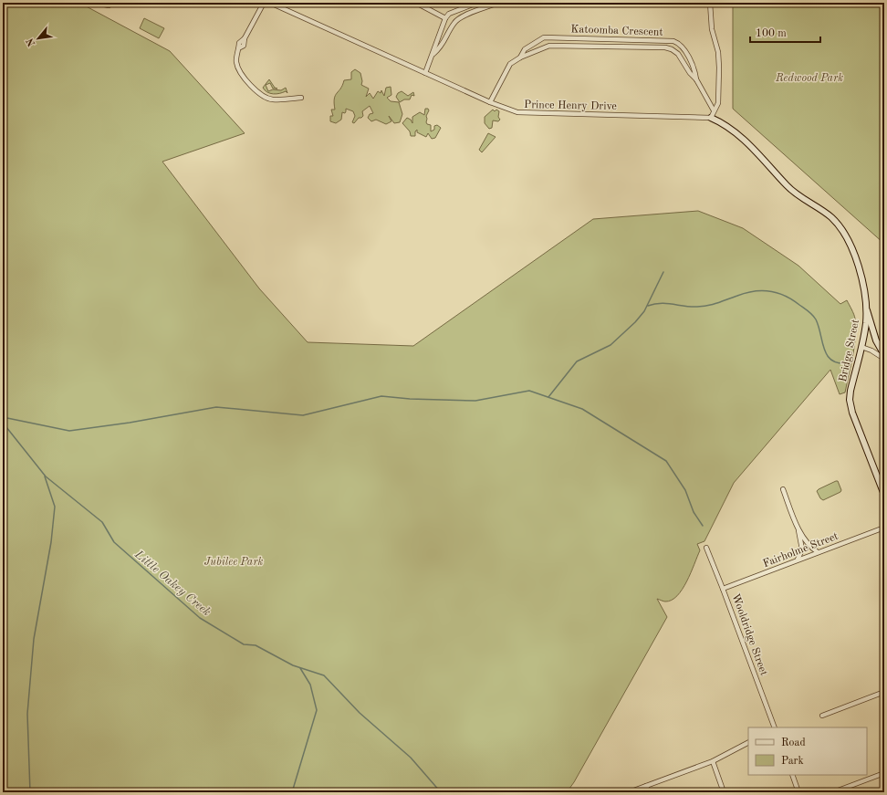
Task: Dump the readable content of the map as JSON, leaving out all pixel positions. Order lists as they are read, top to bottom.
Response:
{
  "streets": {
    "street": [
      "Katoomba Crescent",
      "Prince Henry Drive",
      "Bridge Street",
      "Fairholme Street",
      "Wooldridge Street"
    ]
  },
  "crossings": [
    ["Katoomba Crescent", "Prince Henry Drive"],
    ["Prince Henry Drive", "Bridge Street"],
    ["Fairholme Street", "Wooldridge Street"]
  ],
  "water": ["Little Oakey Creek"],
  "parks": ["Redwood Park", "Jubilee Park"],
  "legend": ["Road", "Park"],
  "scale_bar": "100 m",
  "north": "bottom left"
}
